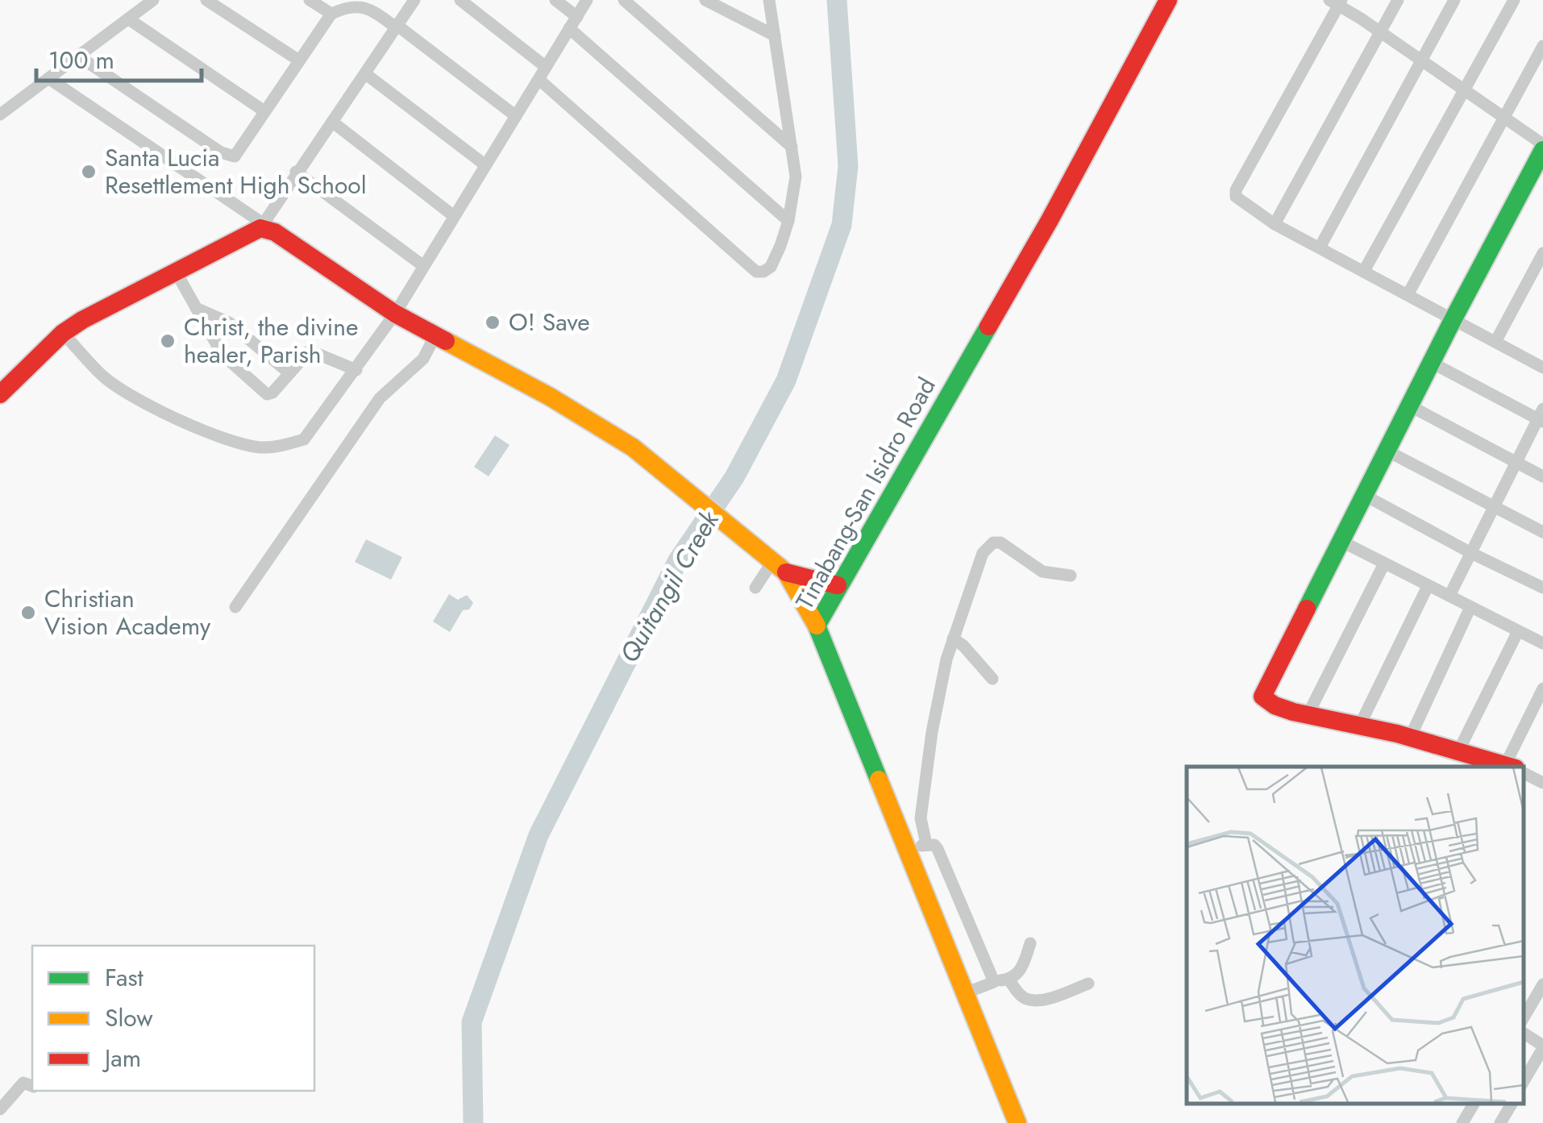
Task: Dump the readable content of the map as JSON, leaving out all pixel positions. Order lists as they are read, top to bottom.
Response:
{
  "streets": {
    "street": ["Tinabang-San Isidro Road"]
  },
  "water": ["Quitangil Creek"],
  "places": [
    "Santa Lucia Resettlement High School",
    "O! Save",
    "Christ, the divine healer, Parish",
    "Christian Vision Academy"
  ],
  "legend": ["Fast", "Slow", "Jam"],
  "scale_bar": "100 m"
}
